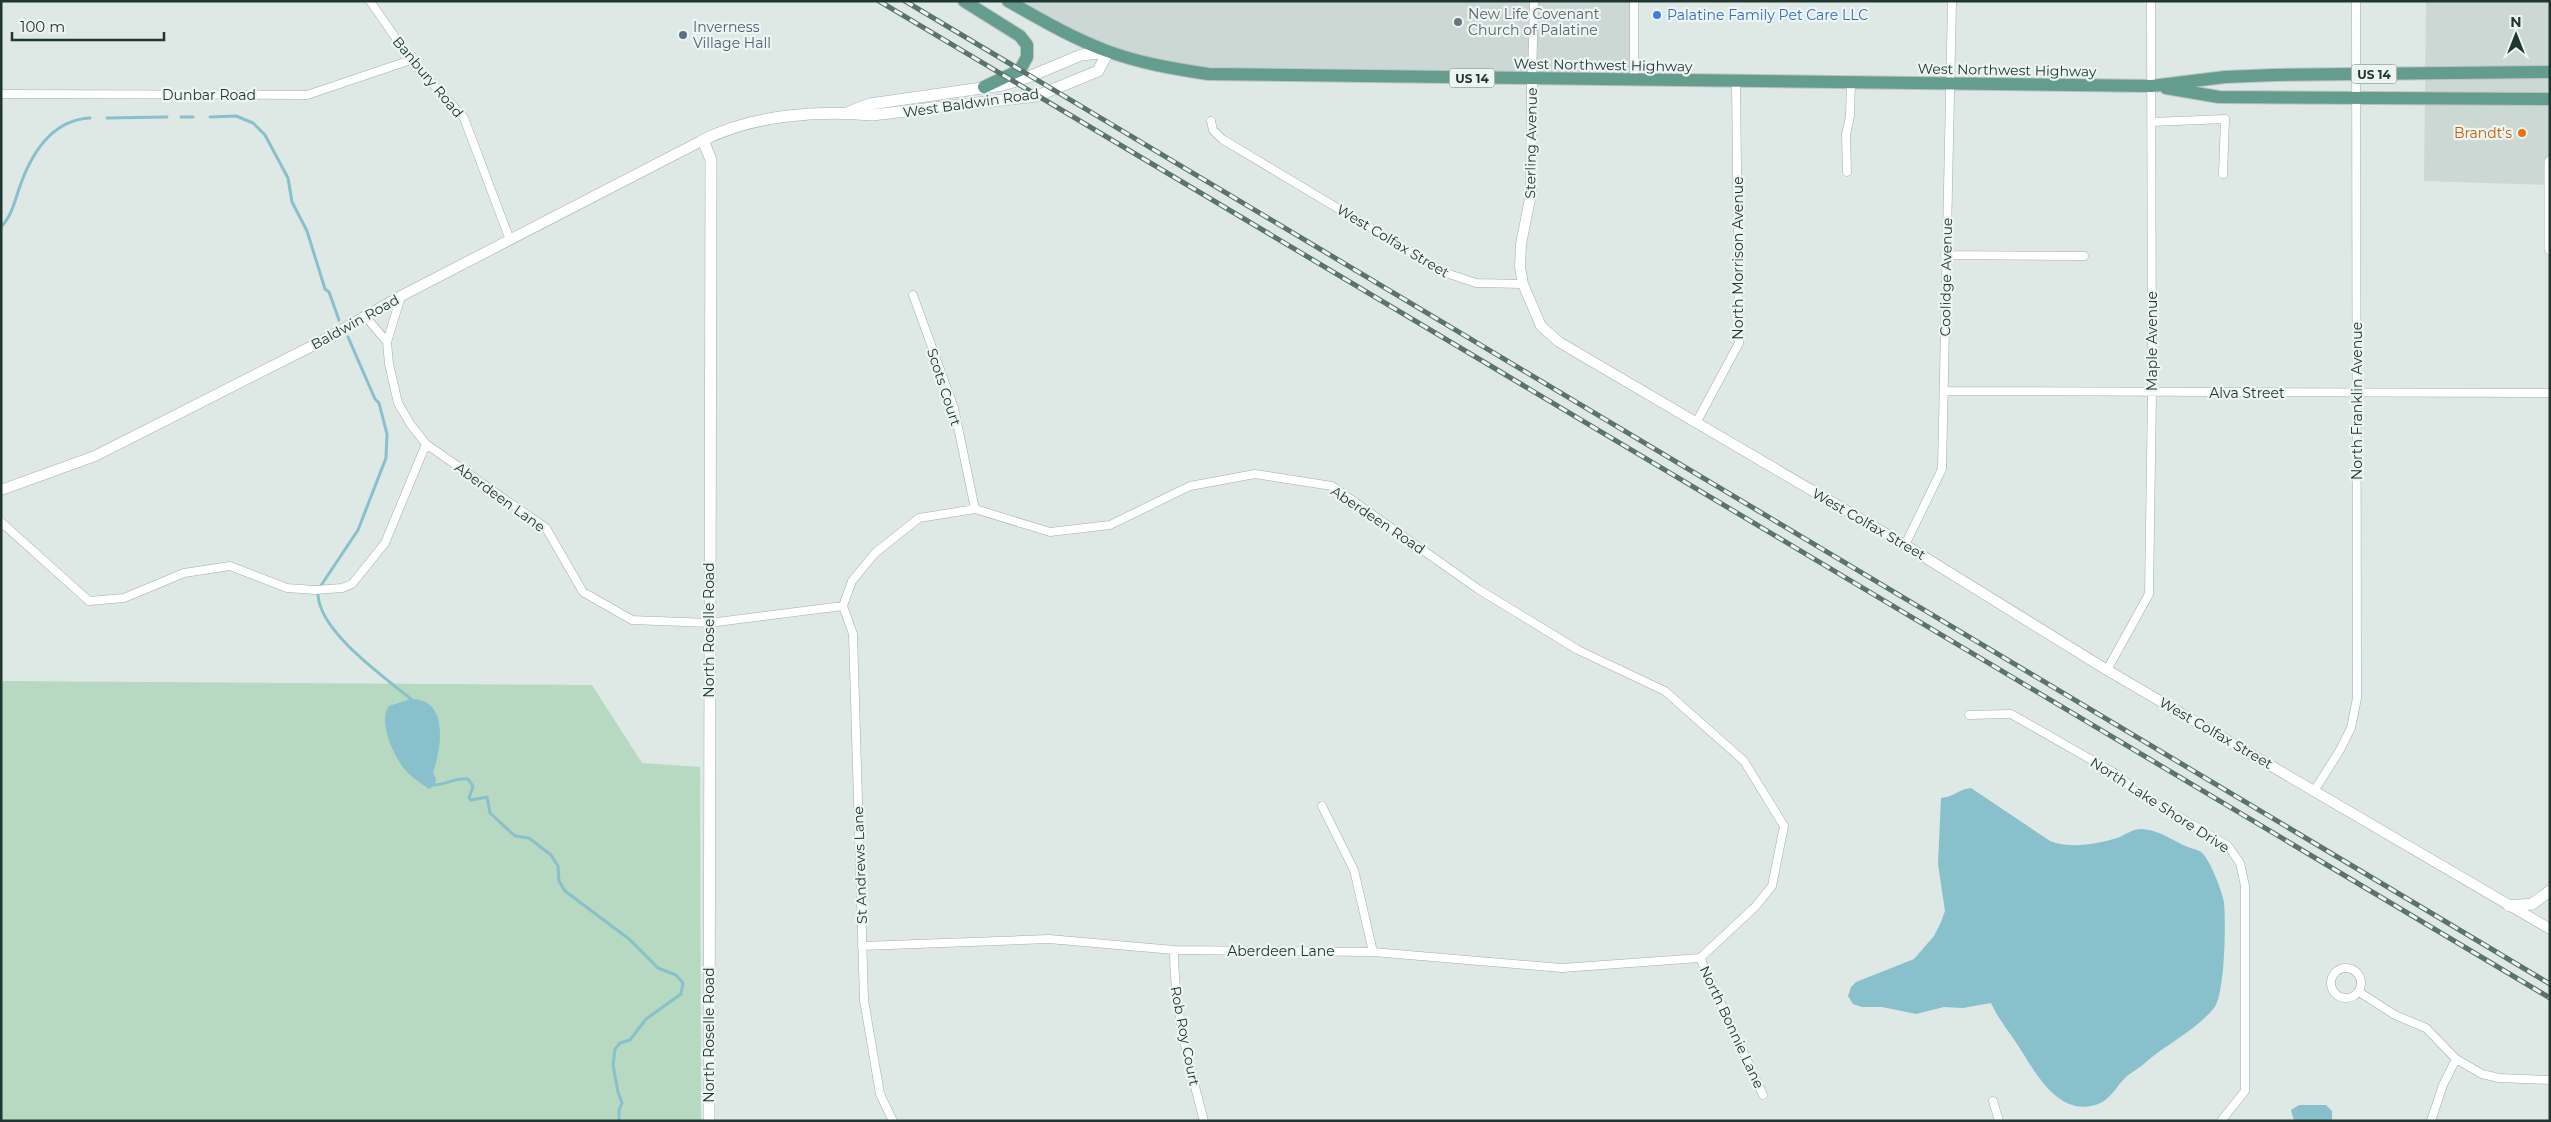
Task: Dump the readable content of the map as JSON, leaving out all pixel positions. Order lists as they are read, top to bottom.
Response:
{
  "streets": {
    "main road": [
      "West Northwest Highway",
      "US 14",
      "West Baldwin Road",
      "North Roselle Road"
    ],
    "street": [
      "Banbury Road",
      "Dunbar Road",
      "Sterling Avenue",
      "West Colfax Street",
      "North Morrison Avenue",
      "Coolidge Avenue",
      "Baldwin Road",
      "Maple Avenue",
      "Scots Court",
      "Alva Street",
      "North Franklin Avenue",
      "Aberdeen Lane",
      "Aberdeen Road",
      "North Lake Shore Drive",
      "St Andrews Lane",
      "North Bonnie Lane",
      "Rob Roy Court"
    ]
  },
  "crossings": [
    ["West Northwest Highway", "West Baldwin Road"],
    ["West Northwest Highway", "Sterling Avenue"],
    ["West Northwest Highway", "North Morrison Avenue"],
    ["West Northwest Highway", "Coolidge Avenue"],
    ["West Northwest Highway", "Maple Avenue"],
    ["West Northwest Highway", "North Franklin Avenue"],
    ["Banbury Road", "Dunbar Road"],
    ["Banbury Road", "Baldwin Road"],
    ["West Baldwin Road", "Baldwin Road"],
    ["West Baldwin Road", "North Roselle Road"],
    ["Sterling Avenue", "West Colfax Street"],
    ["West Colfax Street", "North Morrison Avenue"],
    ["West Colfax Street", "Coolidge Avenue"],
    ["West Colfax Street", "Maple Avenue"],
    ["West Colfax Street", "North Franklin Avenue"],
    ["Coolidge Avenue", "Alva Street"],
    ["Baldwin Road", "Aberdeen Lane"],
    ["Baldwin Road", "North Roselle Road"],
    ["Maple Avenue", "Alva Street"],
    ["Scots Court", "Aberdeen Road"],
    ["Alva Street", "North Franklin Avenue"],
    ["Aberdeen Lane", "Aberdeen Road"],
    ["Aberdeen Lane", "North Roselle Road"],
    ["Aberdeen Lane", "St Andrews Lane"],
    ["Aberdeen Lane", "North Bonnie Lane"],
    ["Aberdeen Lane", "Rob Roy Court"],
    ["Aberdeen Road", "St Andrews Lane"],
    ["Aberdeen Road", "North Bonnie Lane"]
  ],
  "places": [
    "Palatine Family Pet Care LLC",
    "New Life Covenant Church of Palatine",
    "Inverness Village Hall",
    "Brandt's"
  ],
  "scale_bar": "100 m",
  "north": "top"
}
